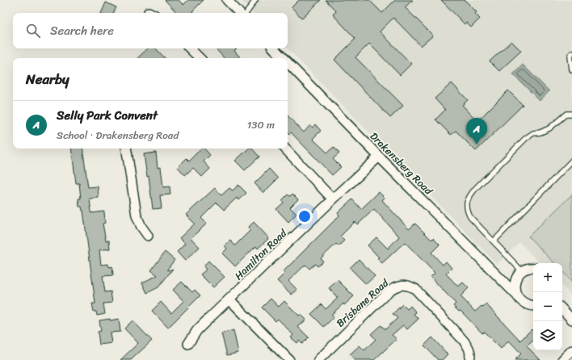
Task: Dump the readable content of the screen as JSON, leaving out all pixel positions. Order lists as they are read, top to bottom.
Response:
{
  "streets": {
    "street": ["Drakensberg Road", "Hamilton Road", "Brisbane Road"]
  },
  "crossings": [
    ["Drakensberg Road", "Hamilton Road"]
  ],
  "page": {
    "search": "Search here",
    "heading": "Nearby",
    "list": [
      {
        "mark": "A",
        "name": "Selly Park Convent",
        "note": "School · Drakensberg Road",
        "value": "130 m"
      }
    ],
    "pins": "A",
    "map_buttons": ["+", "−"]
  }
}
